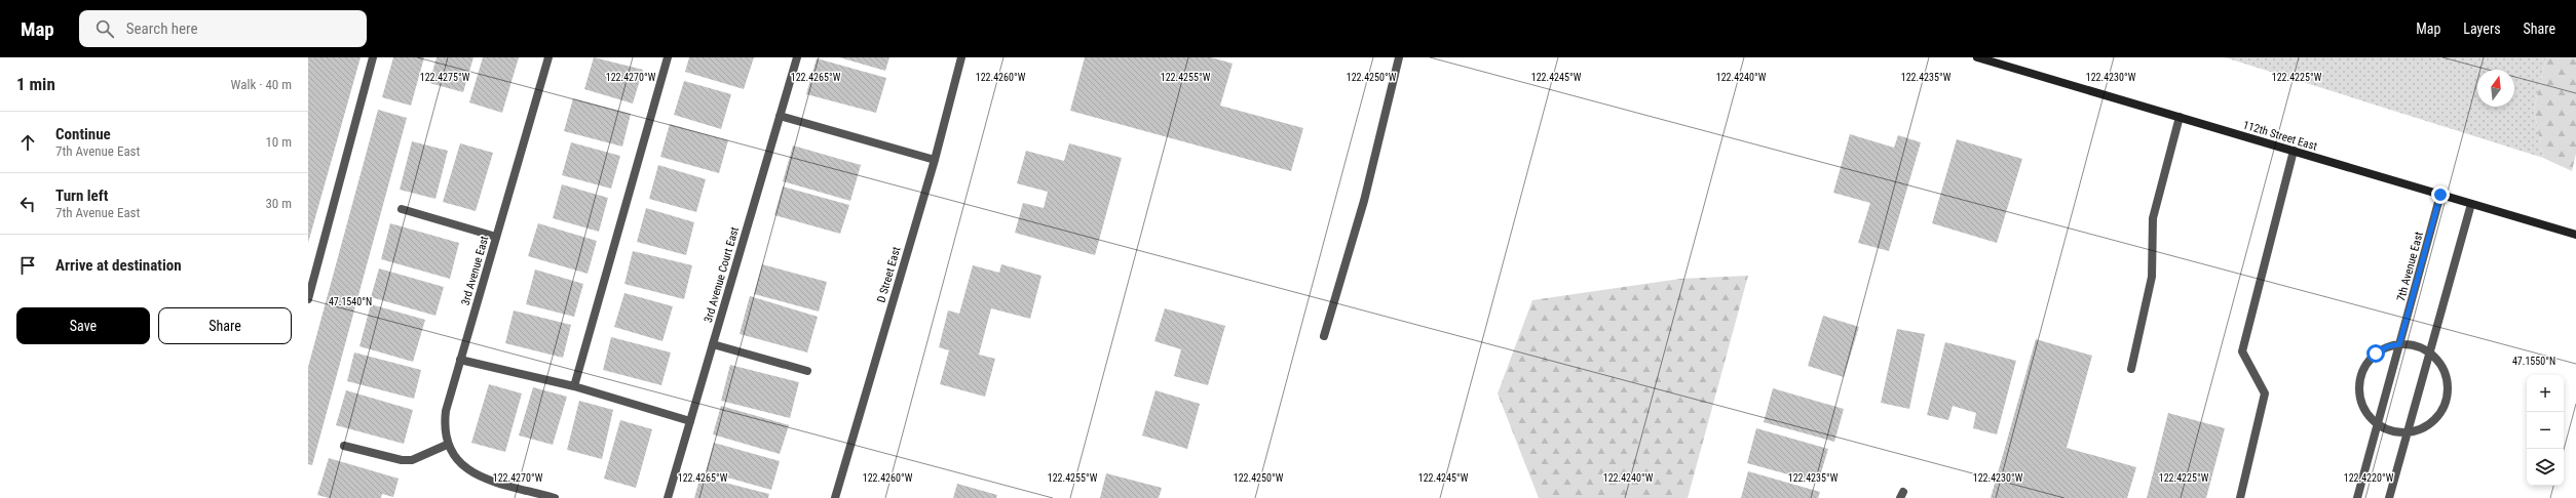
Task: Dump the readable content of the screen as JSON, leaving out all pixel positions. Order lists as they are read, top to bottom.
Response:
{
  "streets": {
    "main road": ["112th Street East"],
    "street": [
      "7th Avenue East",
      "3rd Avenue East",
      "3rd Avenue Court East",
      "D Street East"
    ]
  },
  "crossings": [
    ["112th Street East", "7th Avenue East"]
  ],
  "north": "top",
  "page": {
    "header": "Map",
    "search": "Search here",
    "nav": ["Map", "Layers", "Share"],
    "heading": ["1 min", "Walk · 40 m"],
    "list": [
      ["Continue", "7th Avenue East", "10 m"],
      ["Turn left", "7th Avenue East", "30 m"],
      "Arrive at destination"
    ],
    "buttons": ["Save", "Share"],
    "map_buttons": ["+", "−"]
  },
  "coordinates": [
    "122.4275°W",
    "122.4270°W",
    "122.4265°W",
    "122.4260°W",
    "122.4255°W",
    "122.4250°W",
    "122.4245°W",
    "122.4240°W",
    "122.4235°W",
    "122.4230°W",
    "122.4225°W",
    "47.1540°N",
    "47.1550°N",
    "122.4220°W"
  ]
}
